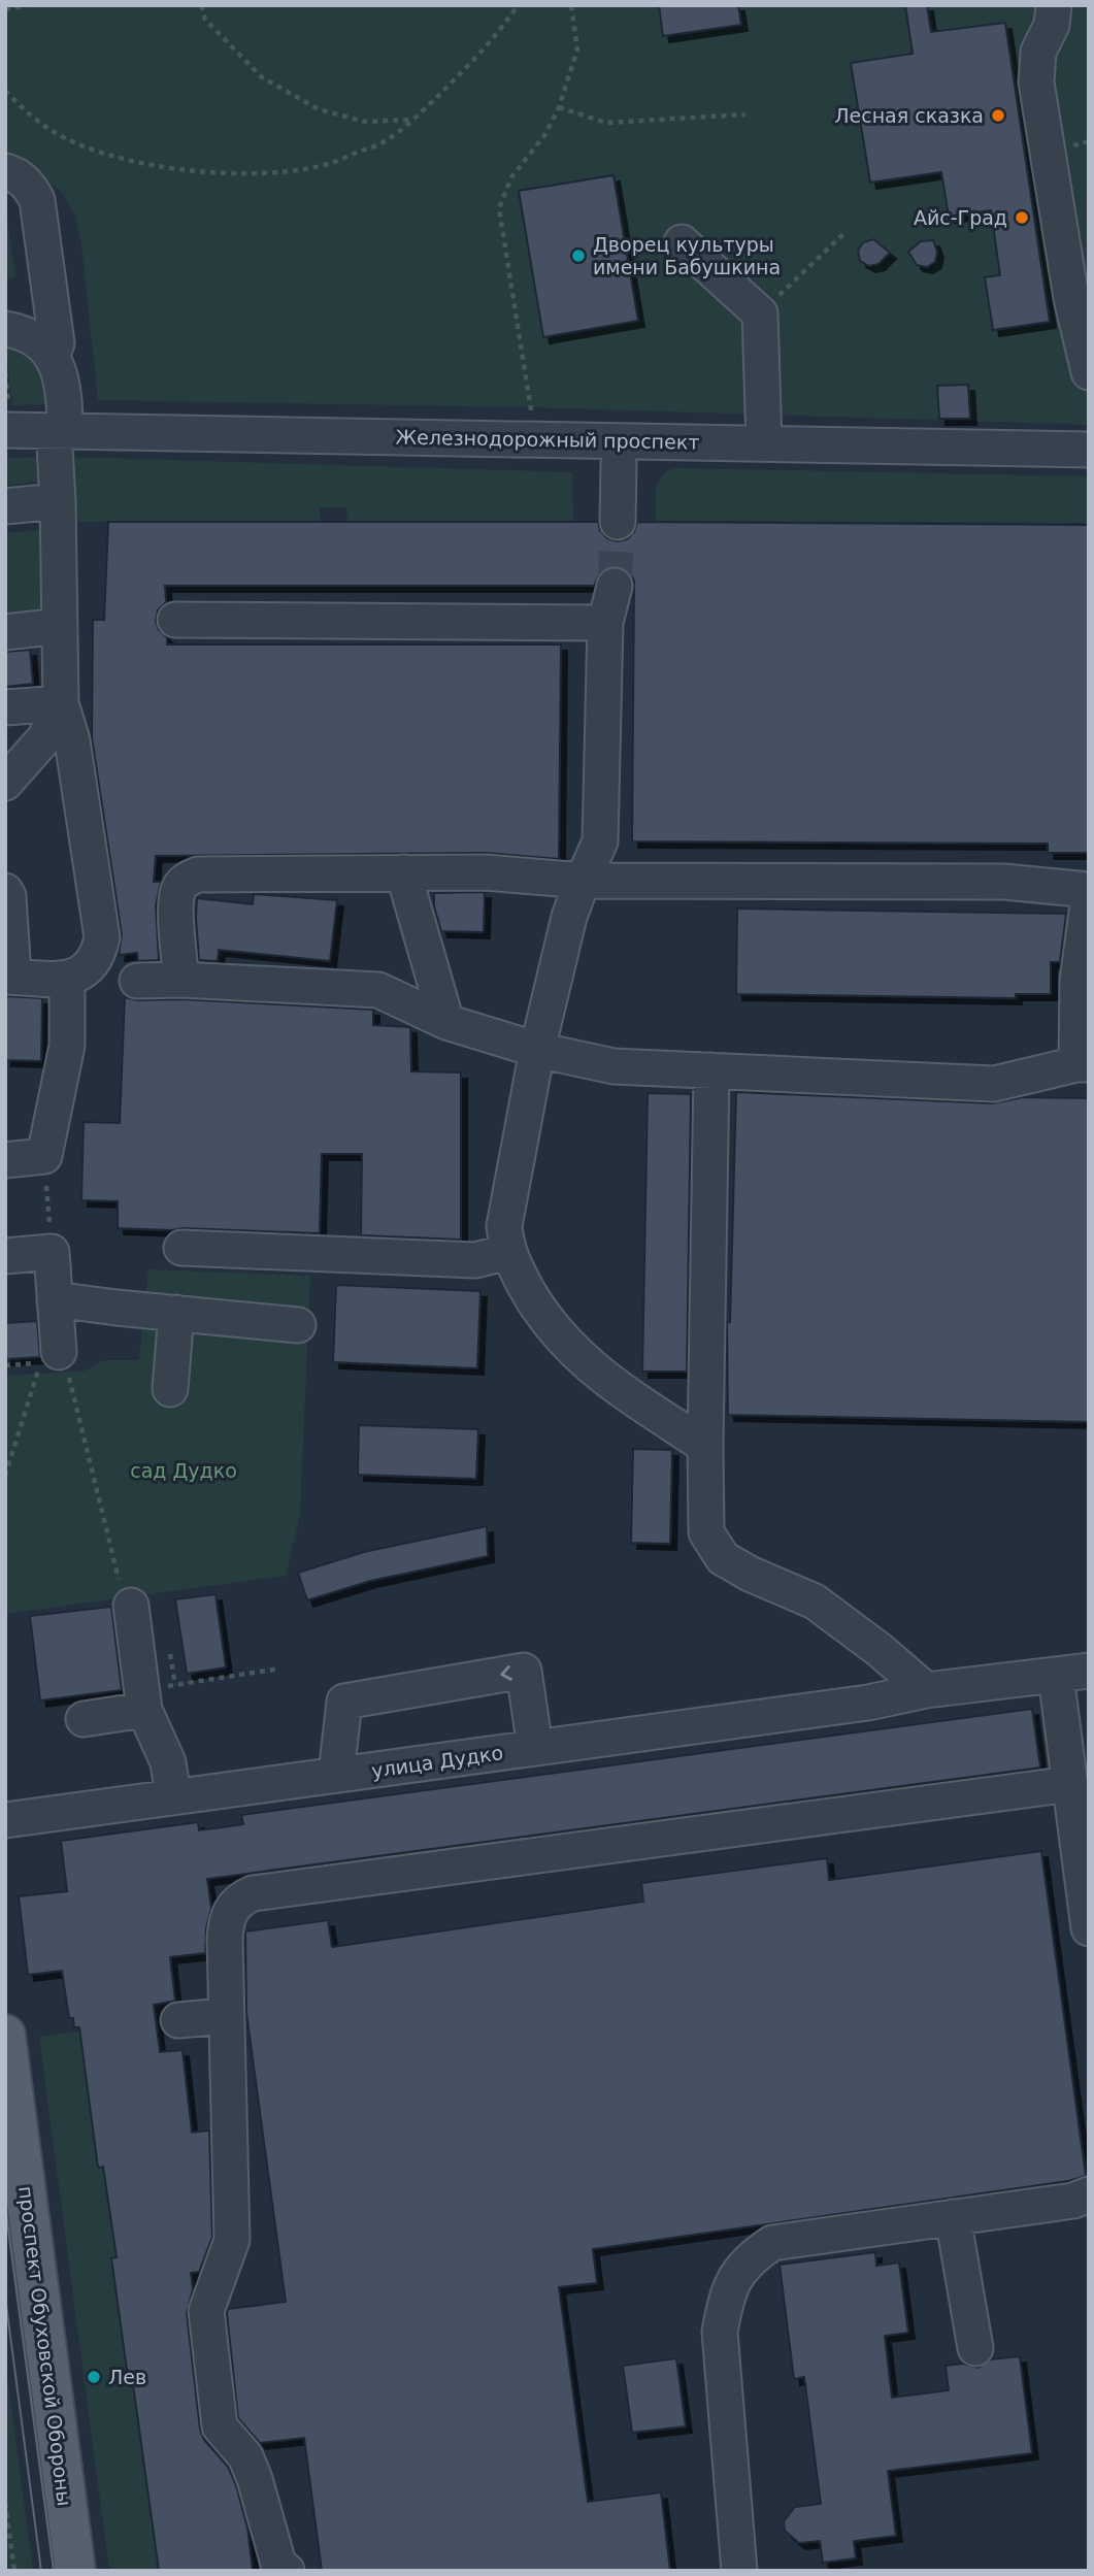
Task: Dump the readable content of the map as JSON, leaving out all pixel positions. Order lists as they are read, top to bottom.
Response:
{
  "streets": {
    "main road": ["проспект Обуховской Обороны"],
    "street": ["Железнодорожный проспект", "улица Дудко"]
  },
  "parks": ["сад Дудко"],
  "places": [
    "Лесная сказка",
    "Айс-Град",
    "Дворец культуры имени Бабушкина",
    "Лев"
  ]
}
